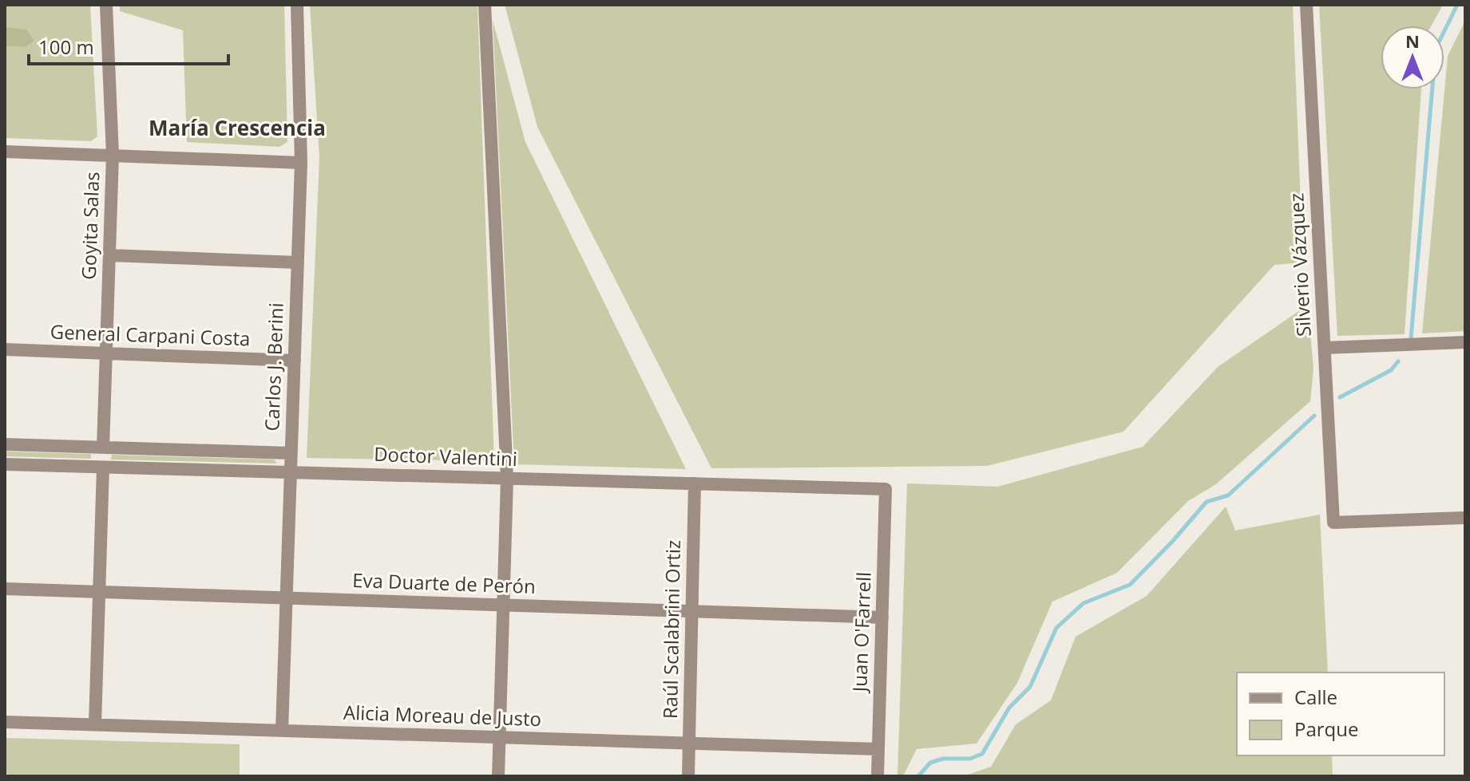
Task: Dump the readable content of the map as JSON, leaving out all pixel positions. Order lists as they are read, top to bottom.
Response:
{
  "streets": {
    "street": [
      "Goyita Salas",
      "Silverio Vázquez",
      "General Carpani Costa",
      "Carlos J. Berini",
      "Doctor Valentini",
      "Eva Duarte de Perón",
      "Raúl Scalabrini Ortiz",
      "Juan O'Farrell",
      "Alicia Moreau de Justo"
    ]
  },
  "crossings": [
    ["Goyita Salas", "General Carpani Costa"],
    ["General Carpani Costa", "Carlos J. Berini"],
    ["Carlos J. Berini", "Doctor Valentini"],
    ["Carlos J. Berini", "Eva Duarte de Perón"],
    ["Carlos J. Berini", "Alicia Moreau de Justo"],
    ["Doctor Valentini", "Raúl Scalabrini Ortiz"],
    ["Doctor Valentini", "Juan O'Farrell"],
    ["Eva Duarte de Perón", "Raúl Scalabrini Ortiz"],
    ["Eva Duarte de Perón", "Juan O'Farrell"],
    ["Raúl Scalabrini Ortiz", "Alicia Moreau de Justo"],
    ["Juan O'Farrell", "Alicia Moreau de Justo"]
  ],
  "districts": ["María Crescencia"],
  "legend": ["Calle", "Parque"],
  "scale_bar": "100 m",
  "north": "top"
}
